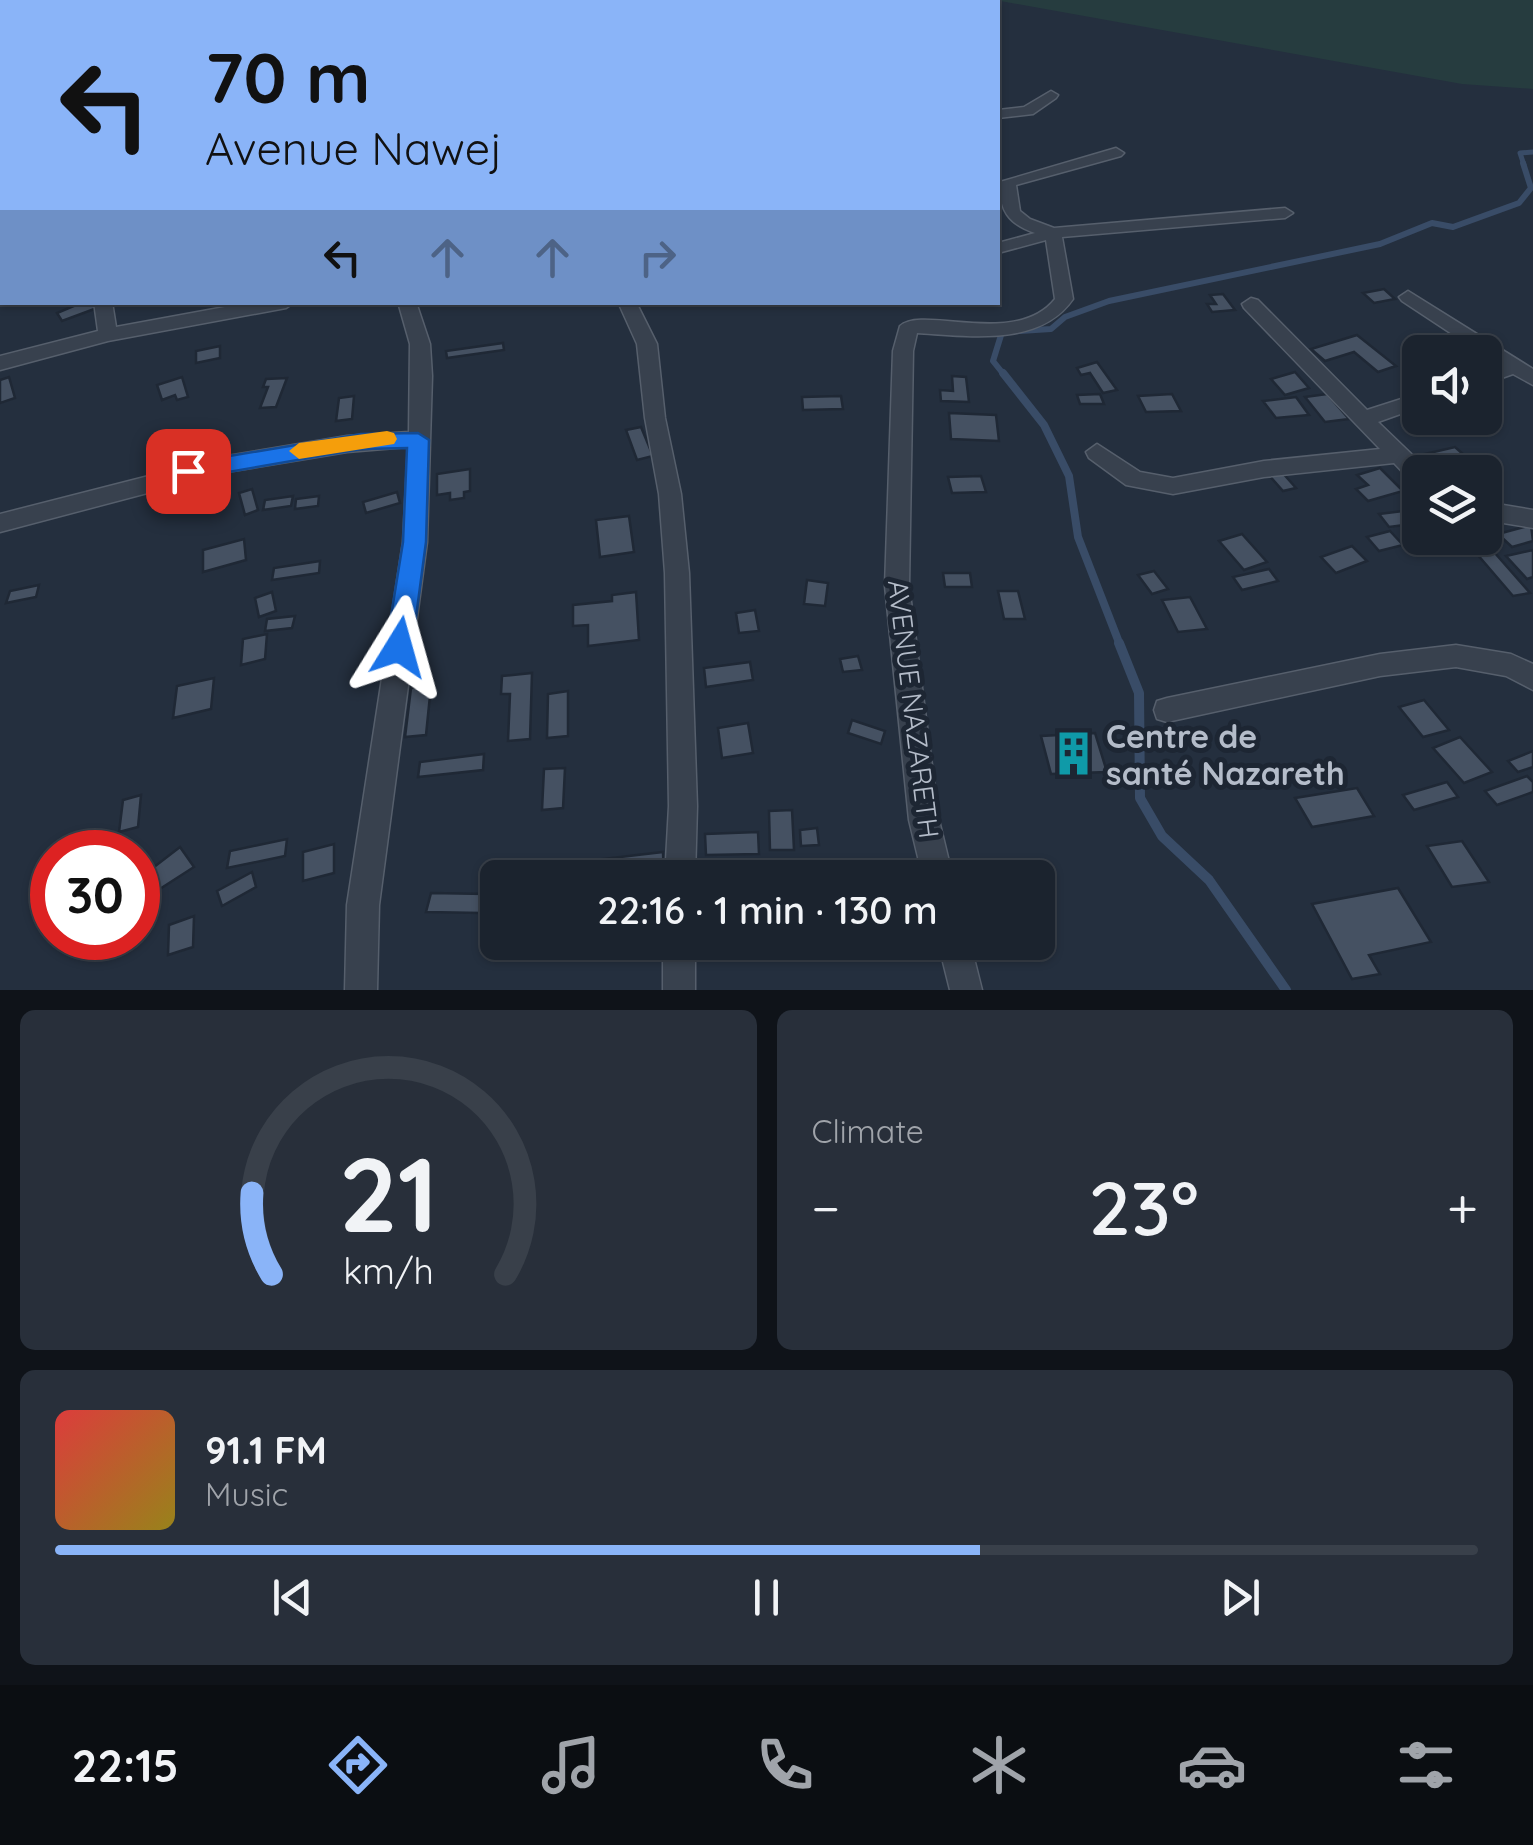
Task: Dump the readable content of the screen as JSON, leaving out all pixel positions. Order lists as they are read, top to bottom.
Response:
{
  "streets": {
    "street": ["AVENUE NAZARETH"]
  },
  "places": {
    "building": ["Centre de santé Nazareth"]
  },
  "page": {
    "turn": ["70 m", "Avenue Nawej"],
    "limit": "30",
    "trip": "22:16 · 1 min · 130 m",
    "tile": "Climate",
    "heat": ["−", "23°", "+"],
    "song": ["91.1 FM", "Music"],
    "tabs": "22:15",
    "gauge": ["21", "km/h"]
  }
}
